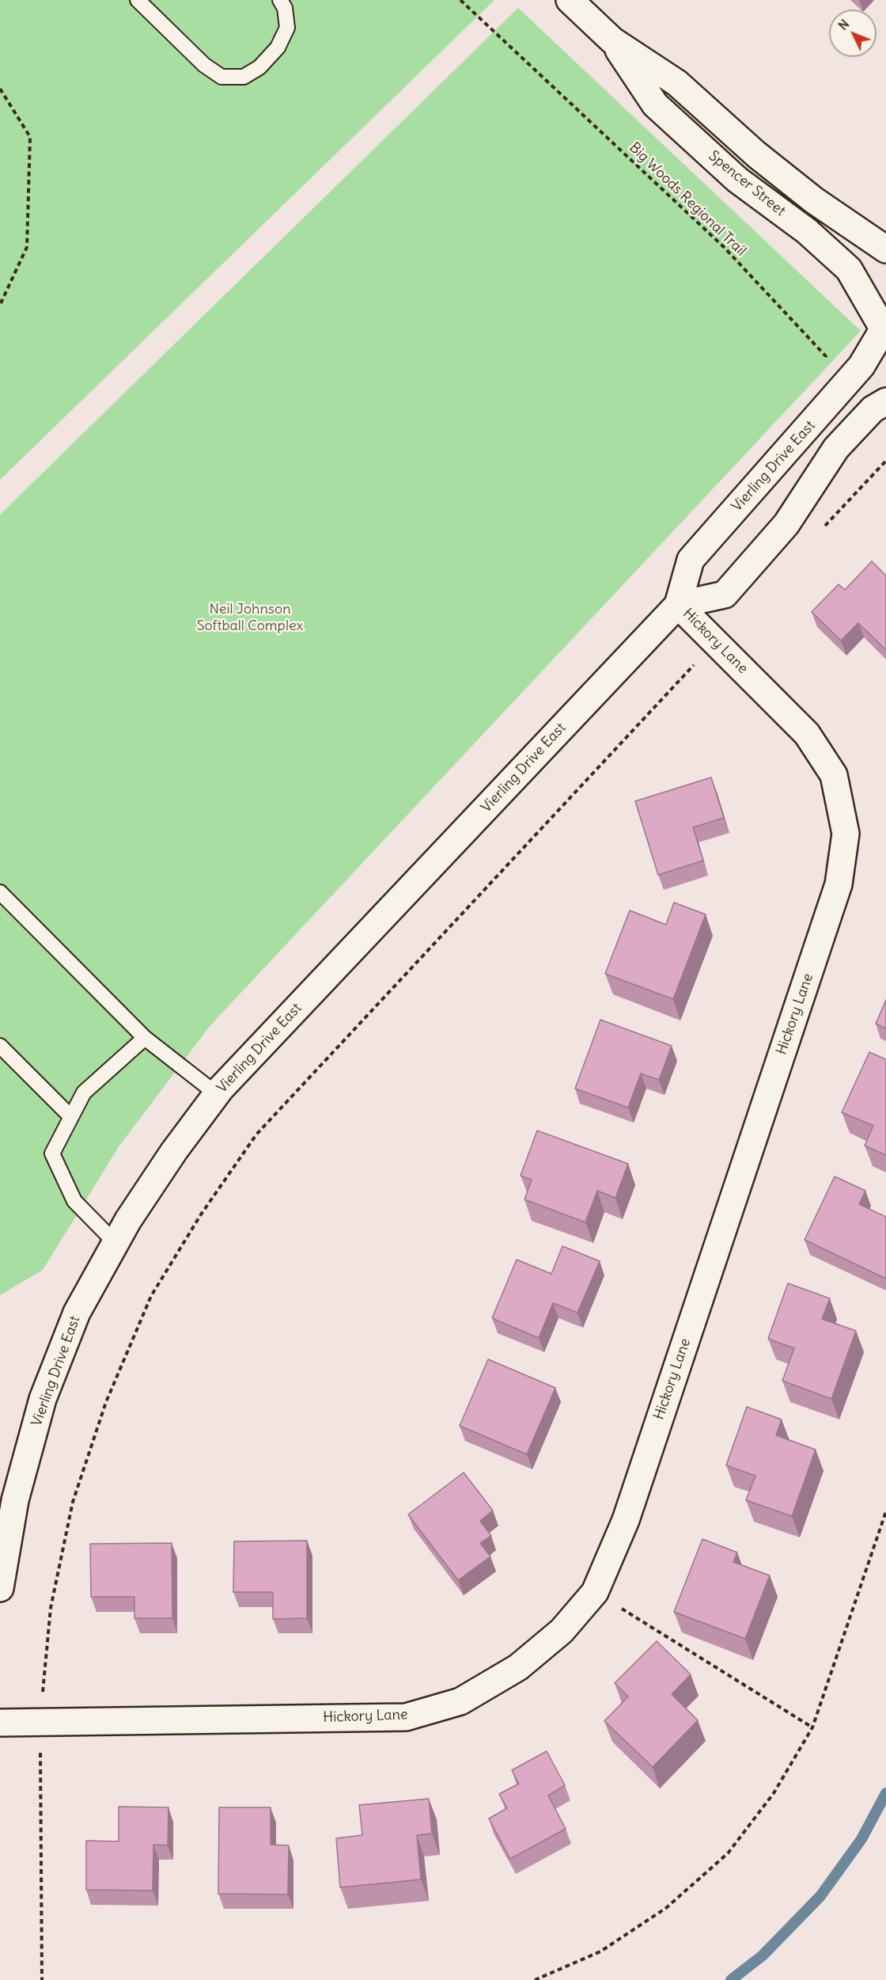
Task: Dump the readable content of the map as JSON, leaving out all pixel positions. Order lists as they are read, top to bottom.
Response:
{
  "streets": {
    "street": ["Spencer Street", "Vierling Drive East", "Hickory Lane"],
    "path": ["Big Woods Regional Trail"]
  },
  "crossings": [
    ["Spencer Street", "Vierling Drive East"],
    ["Big Woods Regional Trail", "Vierling Drive East"],
    ["Vierling Drive East", "Hickory Lane"]
  ],
  "parks": ["Neil Johnson Softball Complex"],
  "north": "top left"
}
